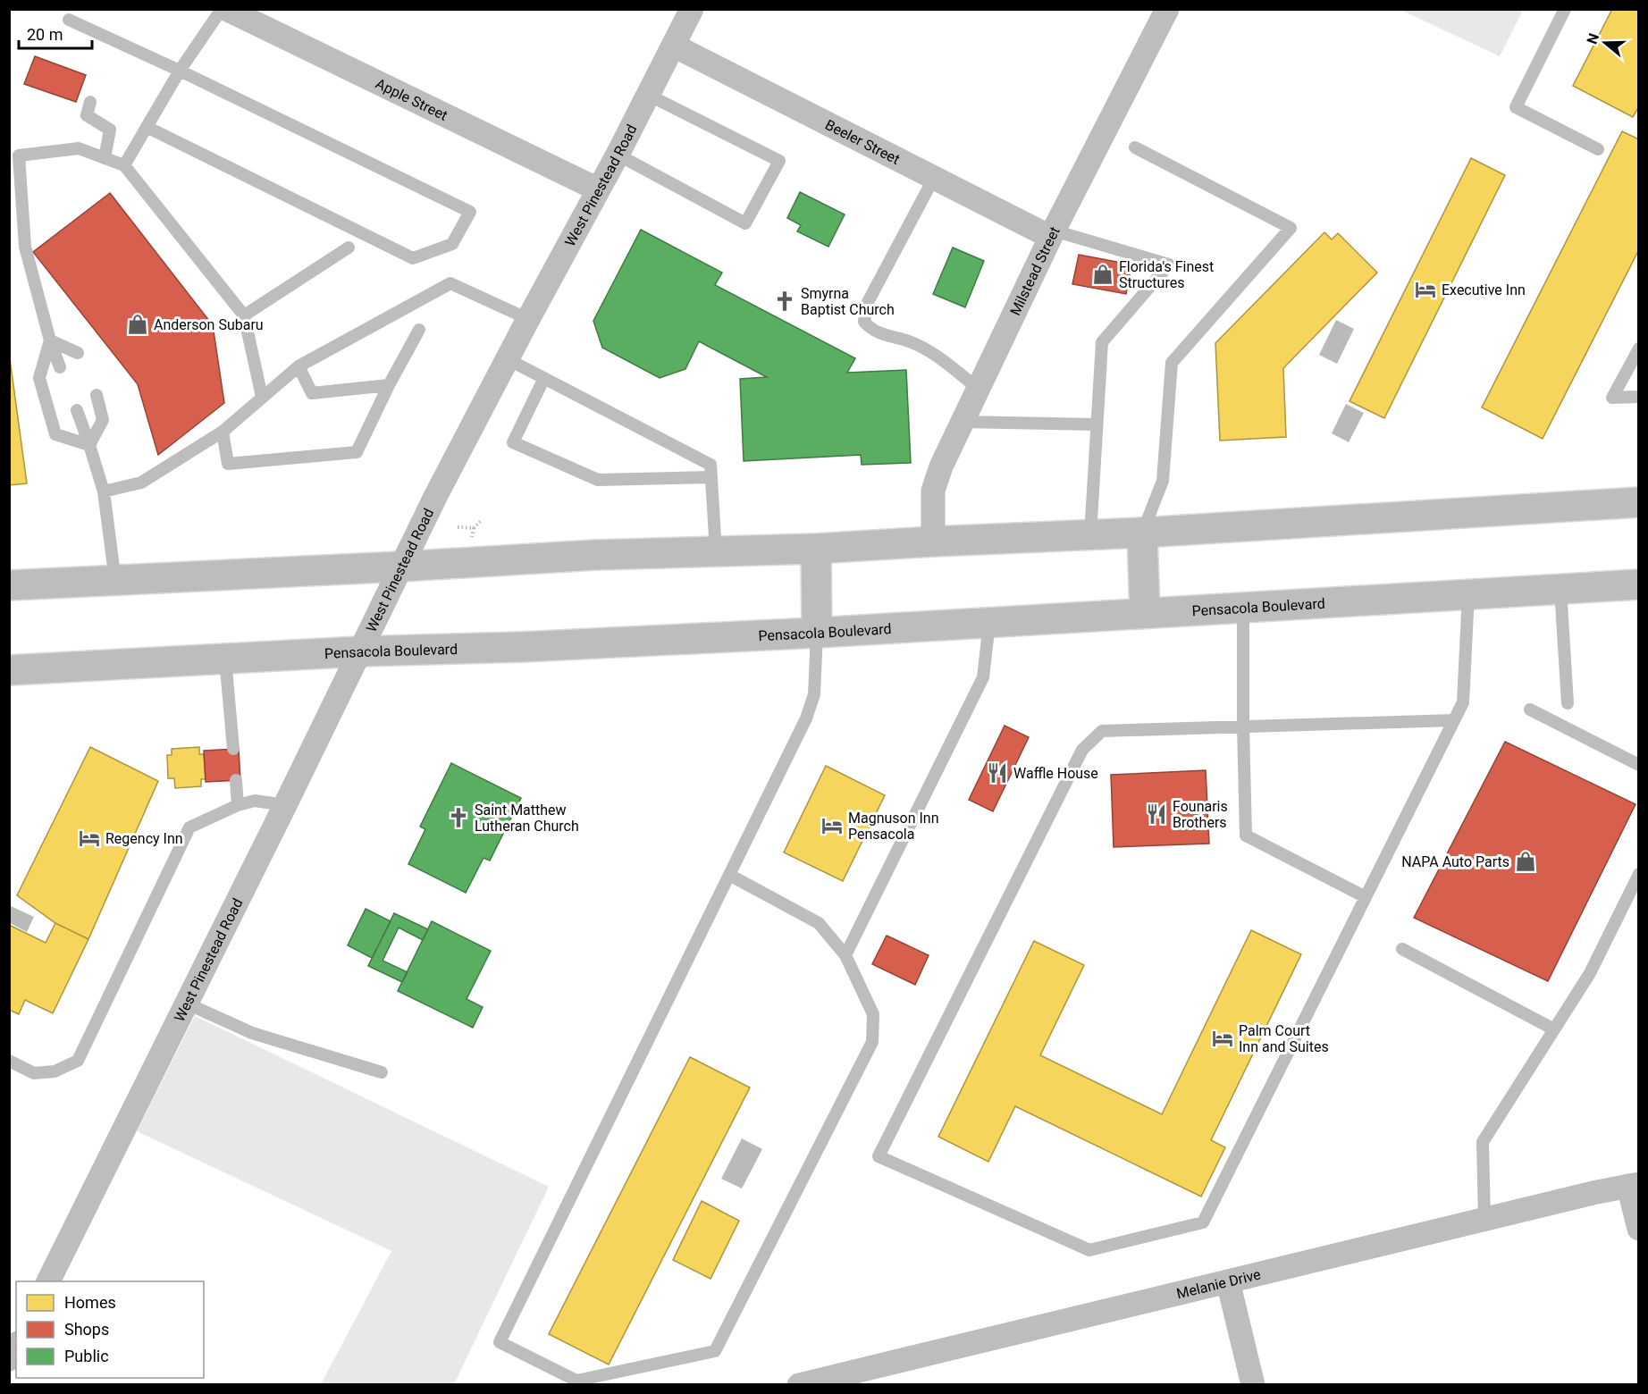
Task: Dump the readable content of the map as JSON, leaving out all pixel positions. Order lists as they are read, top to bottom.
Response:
{
  "streets": {
    "main road": ["Pensacola Boulevard"],
    "street": [
      "Apple Street",
      "Beeler Street",
      "West Pinestead Road",
      "Milstead Street",
      "Melanie Drive"
    ]
  },
  "crossings": [
    ["Apple Street", "West Pinestead Road"],
    ["Beeler Street", "West Pinestead Road"],
    ["Beeler Street", "Milstead Street"],
    ["West Pinestead Road", "Pensacola Boulevard"]
  ],
  "places": {
    "shop": ["Florida's Finest Structures", "Anderson Subaru", "NAPA Auto Parts"],
    "hotel": [
      "Executive Inn",
      "Magnuson Inn Pensacola",
      "Regency Inn",
      "Palm Court Inn and Suites"
    ],
    "church": ["Smyrna Baptist Church", "Saint Matthew Lutheran Church"],
    "restaurant": ["Waffle House", "Founaris Brothers"]
  },
  "legend": ["Homes", "Shops", "Public"],
  "scale_bar": "20 m",
  "north": "left"
}
